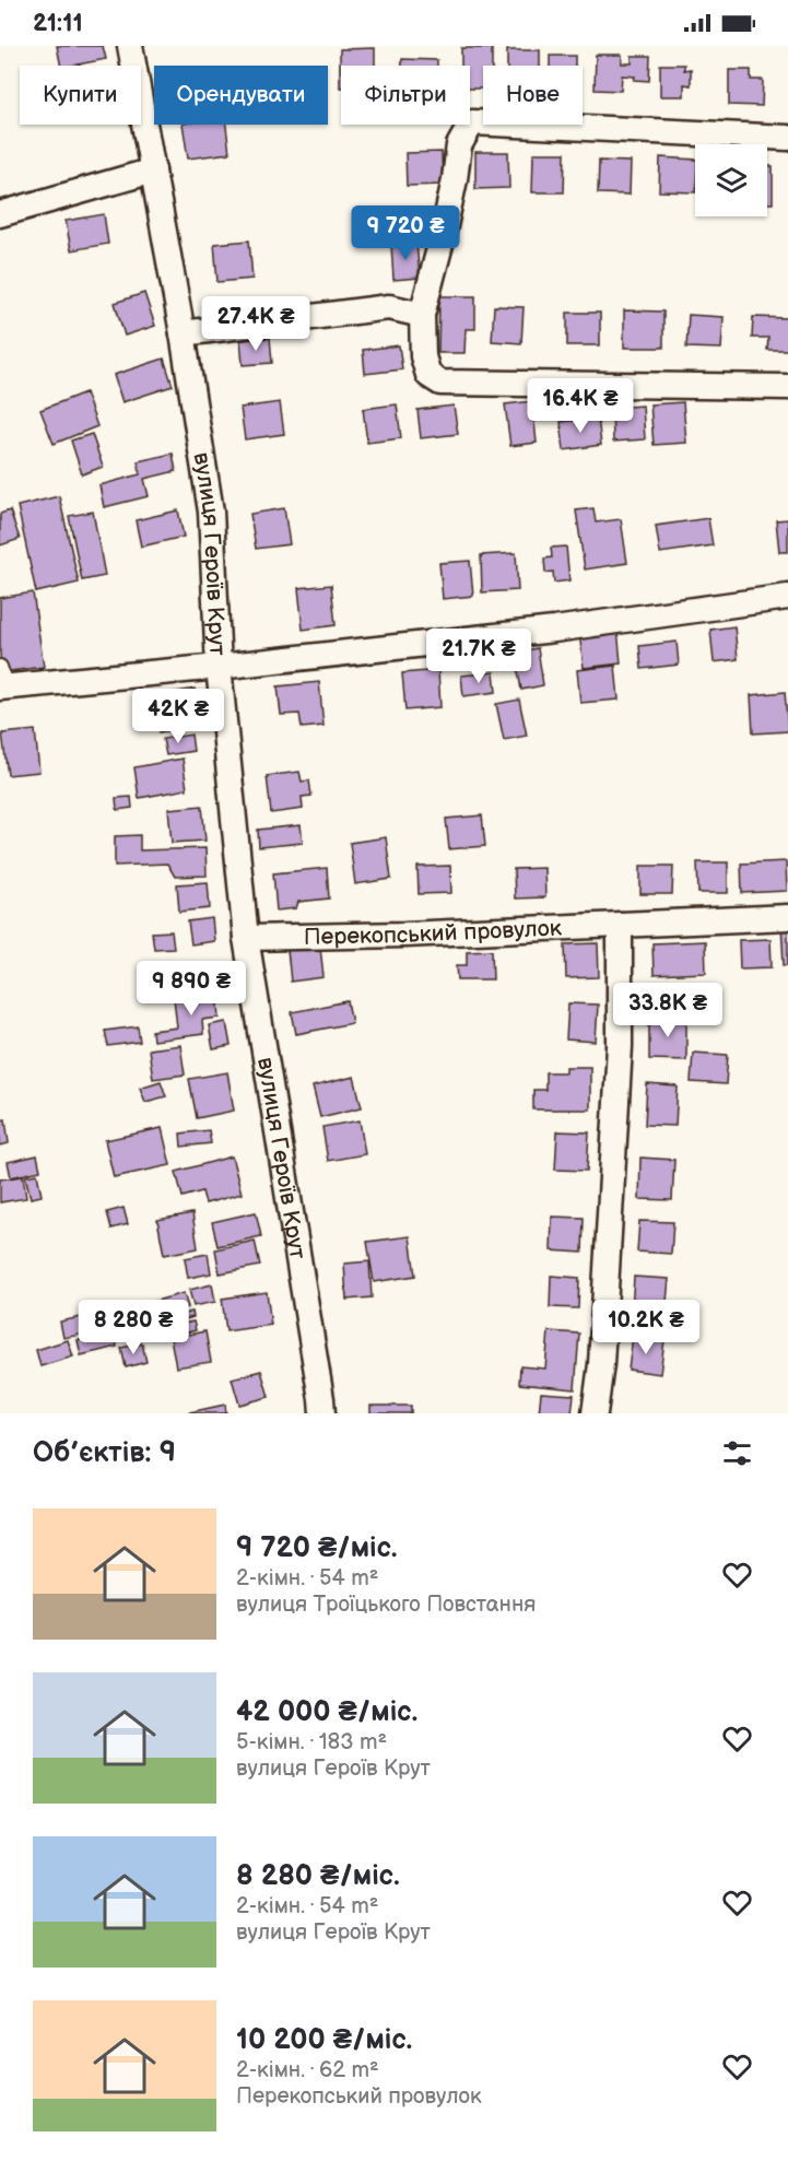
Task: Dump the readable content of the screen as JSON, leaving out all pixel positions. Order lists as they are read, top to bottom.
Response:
{
  "streets": {
    "street": ["вулиця Героїв Крут", "Перекопський провулок"]
  },
  "crossings": [
    ["вулиця Героїв Крут", "Перекопський провулок"]
  ],
  "page": {
    "status": "21:11",
    "chip": [
      "Купити",
      "Орендувати",
      "Фільтри",
      "Нове"
    ],
    "price": [
      "9 720 ₴",
      "27.4K ₴",
      "16.4K ₴",
      "21.7K ₴",
      "42K ₴",
      "9 890 ₴",
      "33.8K ₴",
      "8 280 ₴",
      "10.2K ₴"
    ],
    "heading": "Об’єктів: 9",
    "list": [
      {
        "name": "9 720 ₴/міс.",
        "note": "2-кімн. · 54 m² · вулиця Троїцького Повстання"
      },
      {
        "name": "42 000 ₴/міс.",
        "note": "5-кімн. · 183 m² · вулиця Героїв Крут"
      },
      {
        "name": "8 280 ₴/міс.",
        "note": "2-кімн. · 54 m² · вулиця Героїв Крут"
      },
      {
        "name": "10 200 ₴/міс.",
        "note": "2-кімн. · 62 m² · Перекопський провулок"
      }
    ]
  }
}
